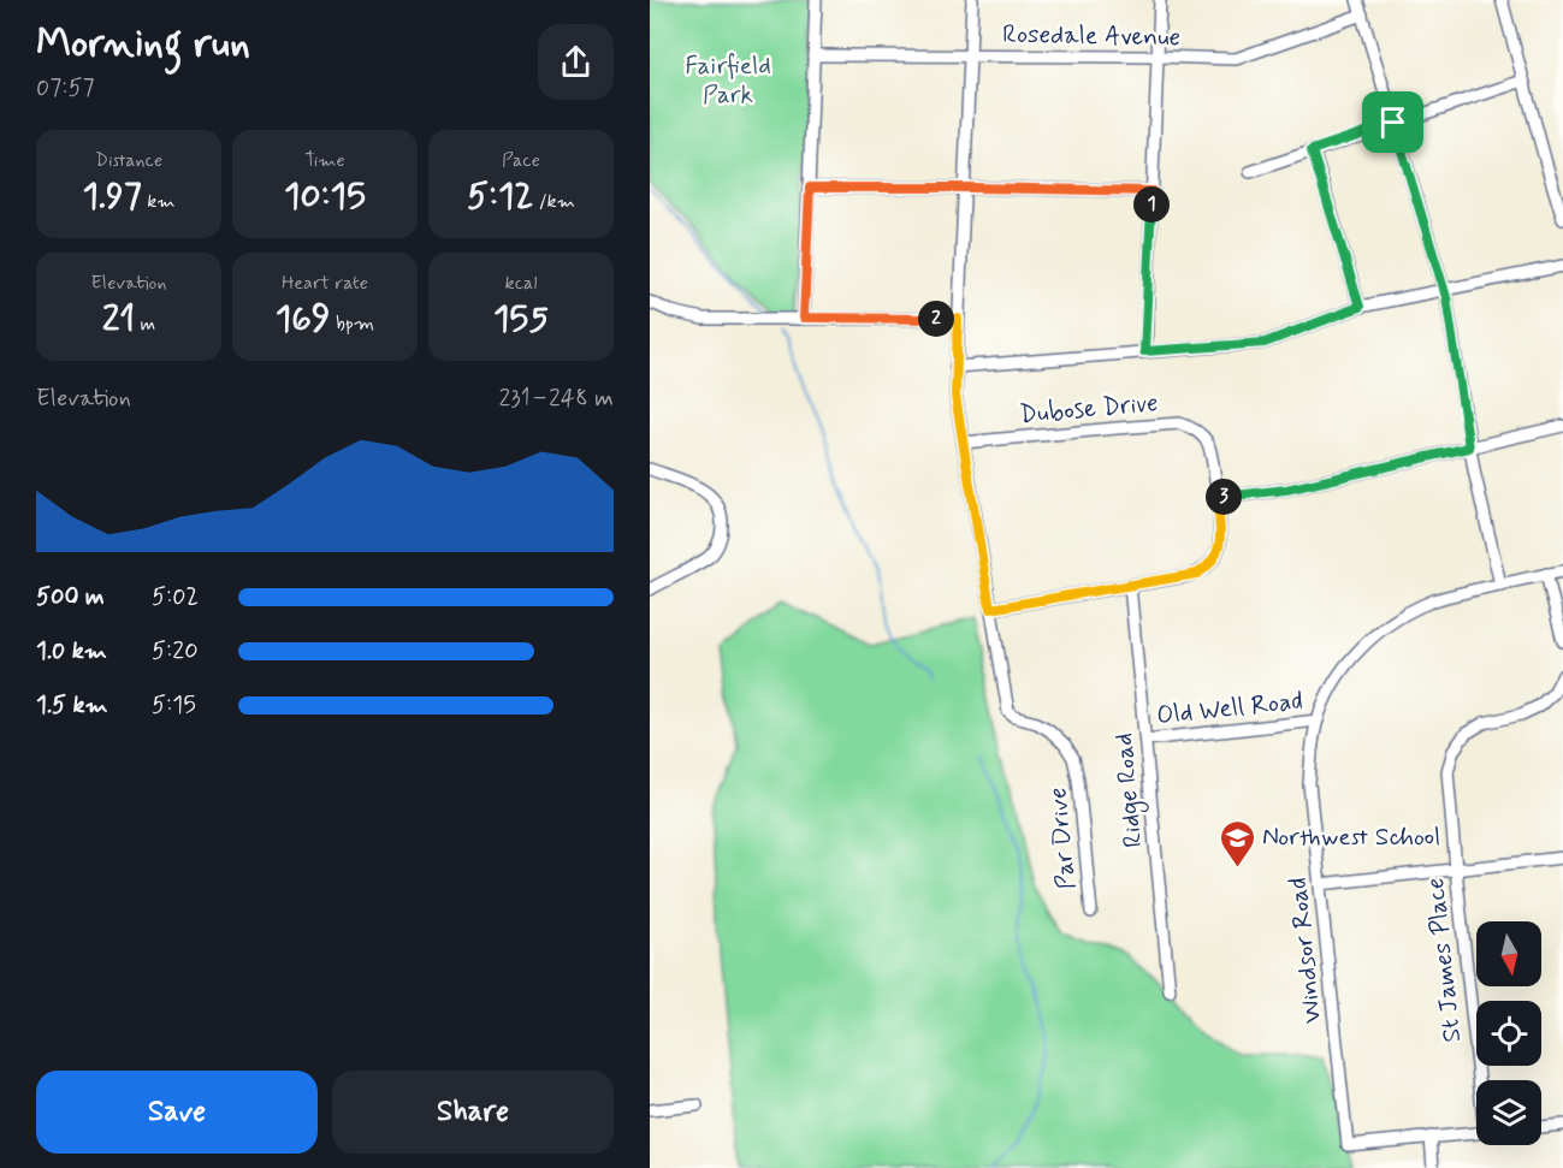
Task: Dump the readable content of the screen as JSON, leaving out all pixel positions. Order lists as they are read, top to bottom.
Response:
{
  "streets": {
    "street": [
      "Rosedale Avenue",
      "Dubose Drive",
      "Old Well Road",
      "Ridge Road",
      "Par Drive",
      "Windsor Road",
      "St James Place"
    ]
  },
  "crossings": [
    ["Dubose Drive", "Ridge Road"],
    ["Dubose Drive", "Par Drive"],
    ["Old Well Road", "Ridge Road"],
    ["Old Well Road", "Windsor Road"]
  ],
  "parks": ["Fairfield Park"],
  "places": {
    "school or university": ["Northwest School"]
  },
  "north": "bottom",
  "page": {
    "heading": ["Morning run", "07:57"],
    "stats": [
      ["Distance", "1.97 km"],
      ["Time", "10:15"],
      ["Pace", "5:12 /km"],
      ["Elevation", "21 m"],
      ["Heart rate", "169 bpm"],
      ["kcal", "155"]
    ],
    "pins": ["1", "2", "3"],
    "chart": ["Elevation", "231–248 m"],
    "list": [
      {
        "name": "500 m",
        "note": "5:02"
      },
      {
        "name": "1.0 km",
        "note": "5:20"
      },
      {
        "name": "1.5 km",
        "note": "5:15"
      }
    ],
    "buttons": ["Save", "Share"]
  }
}
